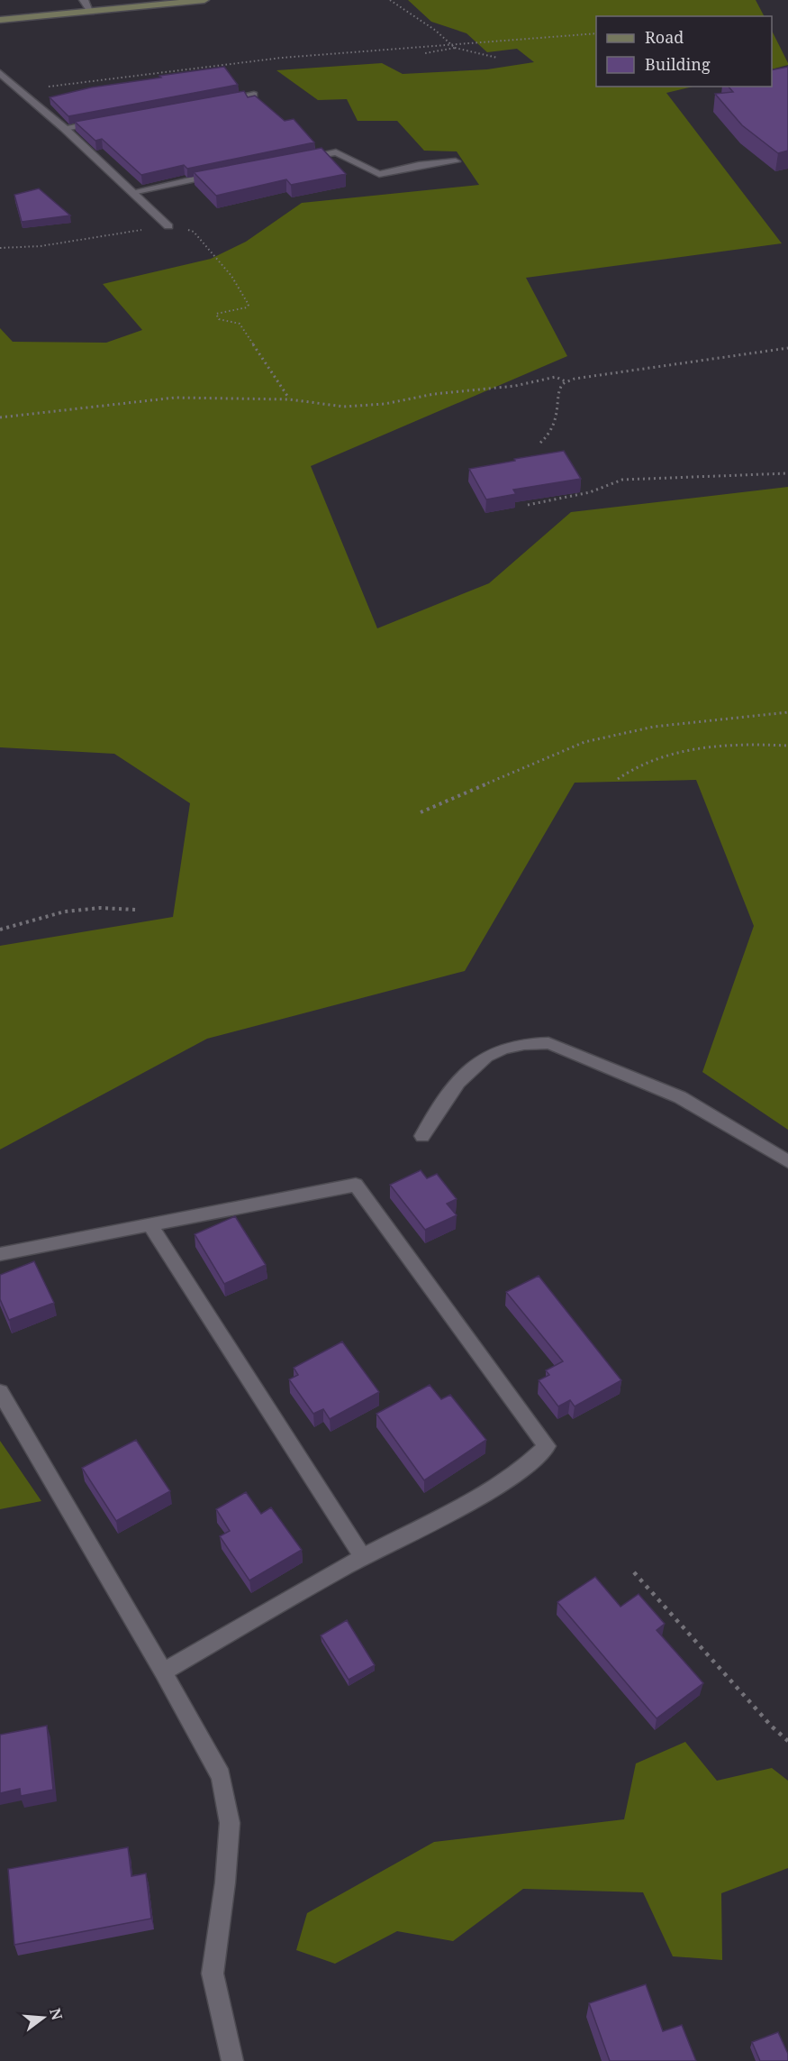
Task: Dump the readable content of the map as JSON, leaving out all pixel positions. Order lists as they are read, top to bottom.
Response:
{
  "legend": ["Road", "Building"],
  "north": "right"
}
